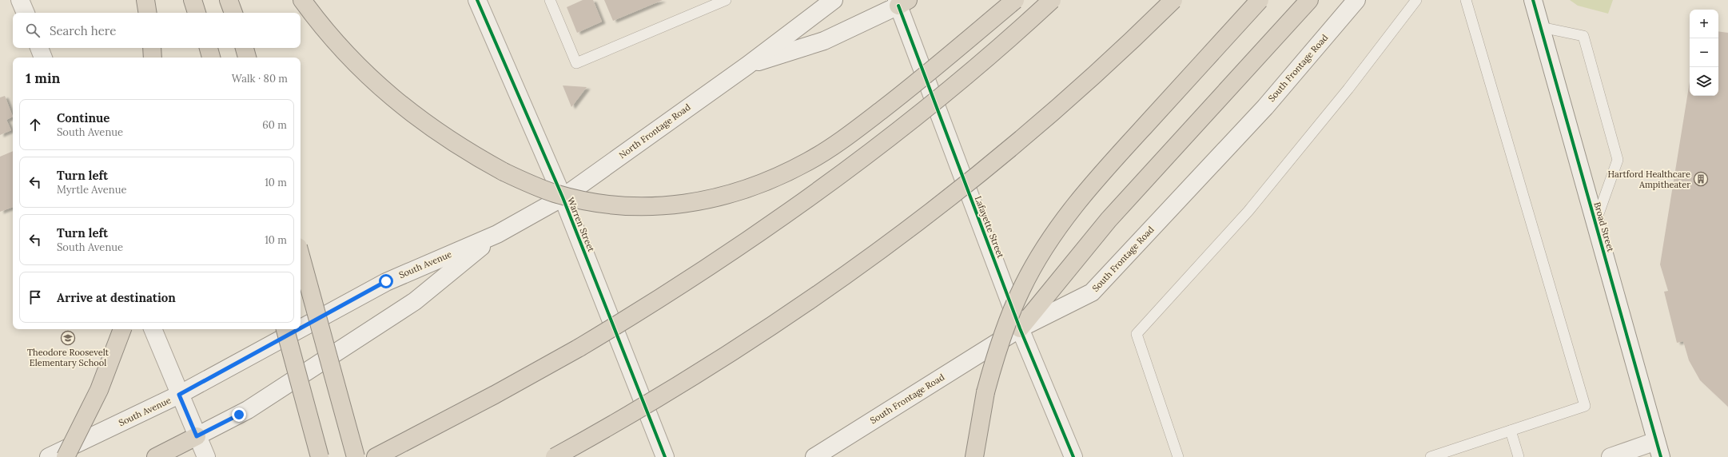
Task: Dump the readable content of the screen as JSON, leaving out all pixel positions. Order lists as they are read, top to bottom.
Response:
{
  "streets": {
    "main road": [
      "South Frontage Road",
      "North Frontage Road",
      "Warren Street",
      "Lafayette Street",
      "Broad Street",
      "South Avenue"
    ]
  },
  "crossings": [
    ["South Frontage Road", "Lafayette Street"],
    ["North Frontage Road", "Warren Street"],
    ["North Frontage Road", "Lafayette Street"],
    ["North Frontage Road", "South Avenue"],
    ["Warren Street", "South Avenue"]
  ],
  "places": {
    "building": ["Hartford Healthcare Ampitheater"],
    "school or university": ["Theodore Roosevelt Elementary School"]
  },
  "page": {
    "map_buttons": ["+", "−"],
    "search": "Search here",
    "heading": ["1 min", "Walk · 80 m"],
    "list": [
      ["Continue", "South Avenue", "60 m"],
      ["Turn left", "Myrtle Avenue", "10 m"],
      ["Turn left", "South Avenue", "10 m"],
      "Arrive at destination"
    ]
  }
}
